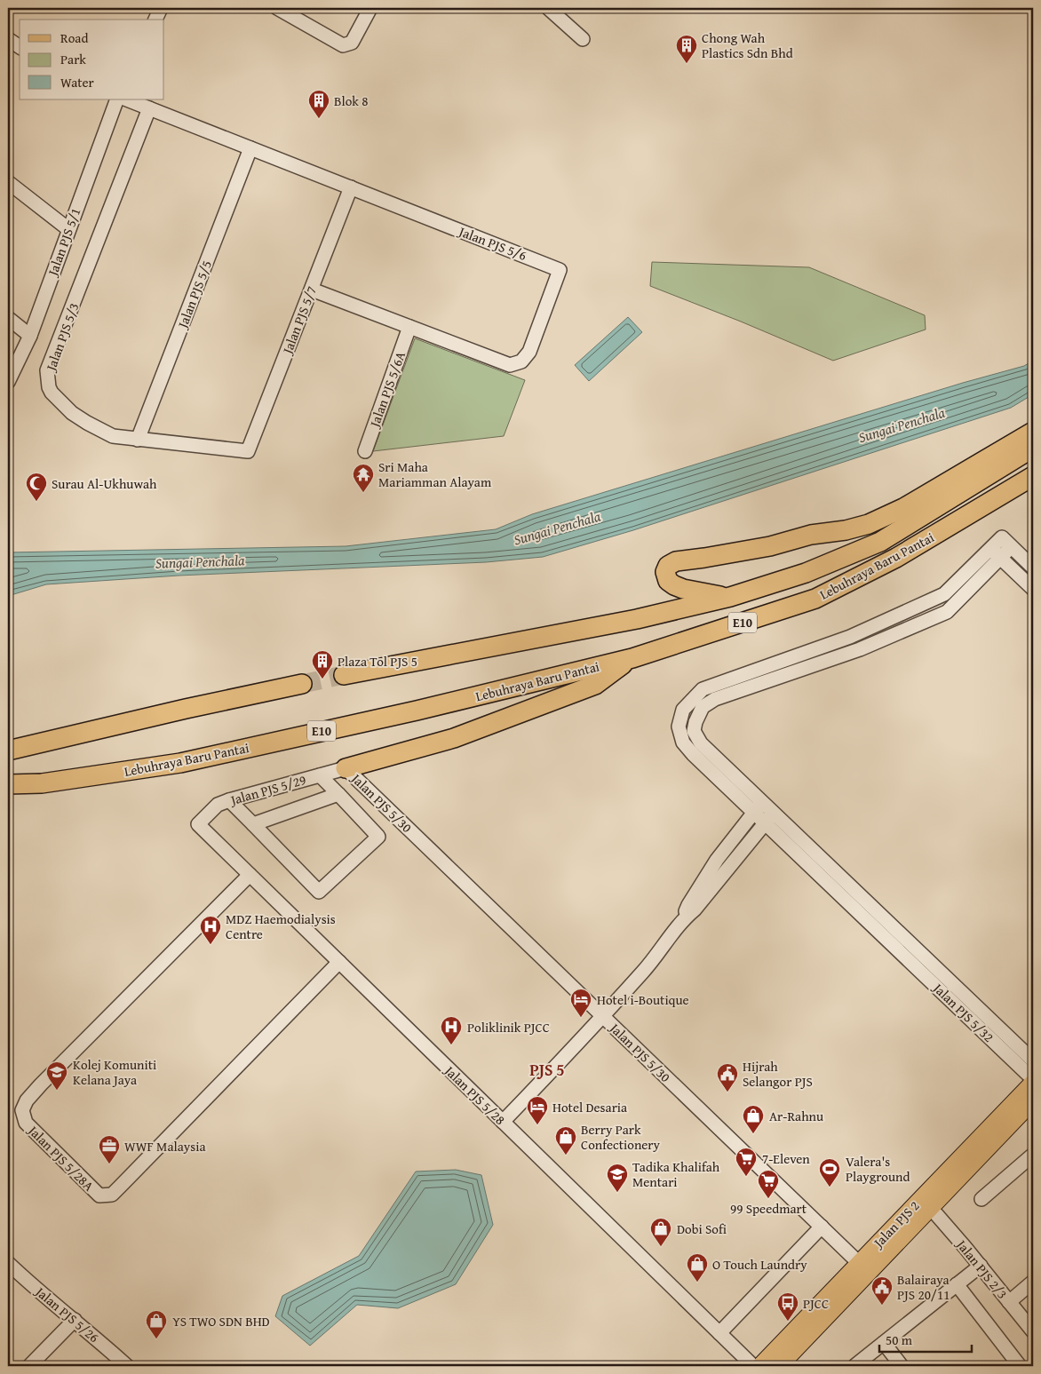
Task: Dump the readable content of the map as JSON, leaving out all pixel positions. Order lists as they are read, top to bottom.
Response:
{
  "streets": {
    "highway": ["Lebuhraya Baru Pantai", "E10"],
    "main road": ["Jalan PJS 2"],
    "street": [
      "Jalan PJS 5/1",
      "Jalan PJS 5/6",
      "Jalan PJS 5/5",
      "Jalan PJS 5/7",
      "Jalan PJS 5/3",
      "Jalan PJS 5/6A",
      "Jalan PJS 5/29",
      "Jalan PJS 5/30",
      "Jalan PJS 5/32",
      "Jalan PJS 5/28",
      "Jalan PJS 5/28A",
      "Jalan PJS 2/3",
      "Jalan PJS 5/26"
    ]
  },
  "crossings": [
    ["Jalan PJS 5/6", "Jalan PJS 5/5"],
    ["Jalan PJS 5/6", "Jalan PJS 5/7"],
    ["Jalan PJS 5/6", "Jalan PJS 5/3"],
    ["Jalan PJS 5/6", "Jalan PJS 5/6A"],
    ["Jalan PJS 5/5", "Jalan PJS 5/3"],
    ["Jalan PJS 5/7", "Jalan PJS 5/3"],
    ["Jalan PJS 5/29", "Jalan PJS 5/30"],
    ["Jalan PJS 5/29", "Jalan PJS 5/28"],
    ["Jalan PJS 5/30", "Jalan PJS 2"],
    ["Jalan PJS 5/28", "Jalan PJS 5/28A"],
    ["Jalan PJS 2", "Jalan PJS 2/3"]
  ],
  "districts": ["PJS 5"],
  "water": ["Sungai Penchala"],
  "places": {
    "building": ["Chong Wah Plastics Sdn Bhd", "Blok 8", "Plaza Tol PJS 5"],
    "temple": ["Sri Maha Mariamman Alayam"],
    "mosque": ["Surau Al-Ukhuwah"],
    "hospital": ["MDZ Haemodialysis Centre", "Poliklinik PJCC"],
    "hotel": ["Hotel i-Boutique", "Hotel Desaria"],
    "school or university": ["Kolej Komuniti Kelana Jaya", "Tadika Khalifah Mentari"],
    "public building": ["Hijrah Selangor PJS", "Balairaya PJS 20/11"],
    "shop": [
      "Ar-Rahnu",
      "Berry Park Confectionery",
      "Dobi Sofi",
      "O Touch Laundry",
      "YS TWO SDN BHD"
    ],
    "office": ["WWF Malaysia"],
    "supermarket": ["7-Eleven", "99 Speedmart"],
    "sports": ["Valera's Playground"],
    "bus stop": ["PJCC"]
  },
  "legend": ["Road", "Park", "Water"],
  "scale_bar": "50 m"
}
